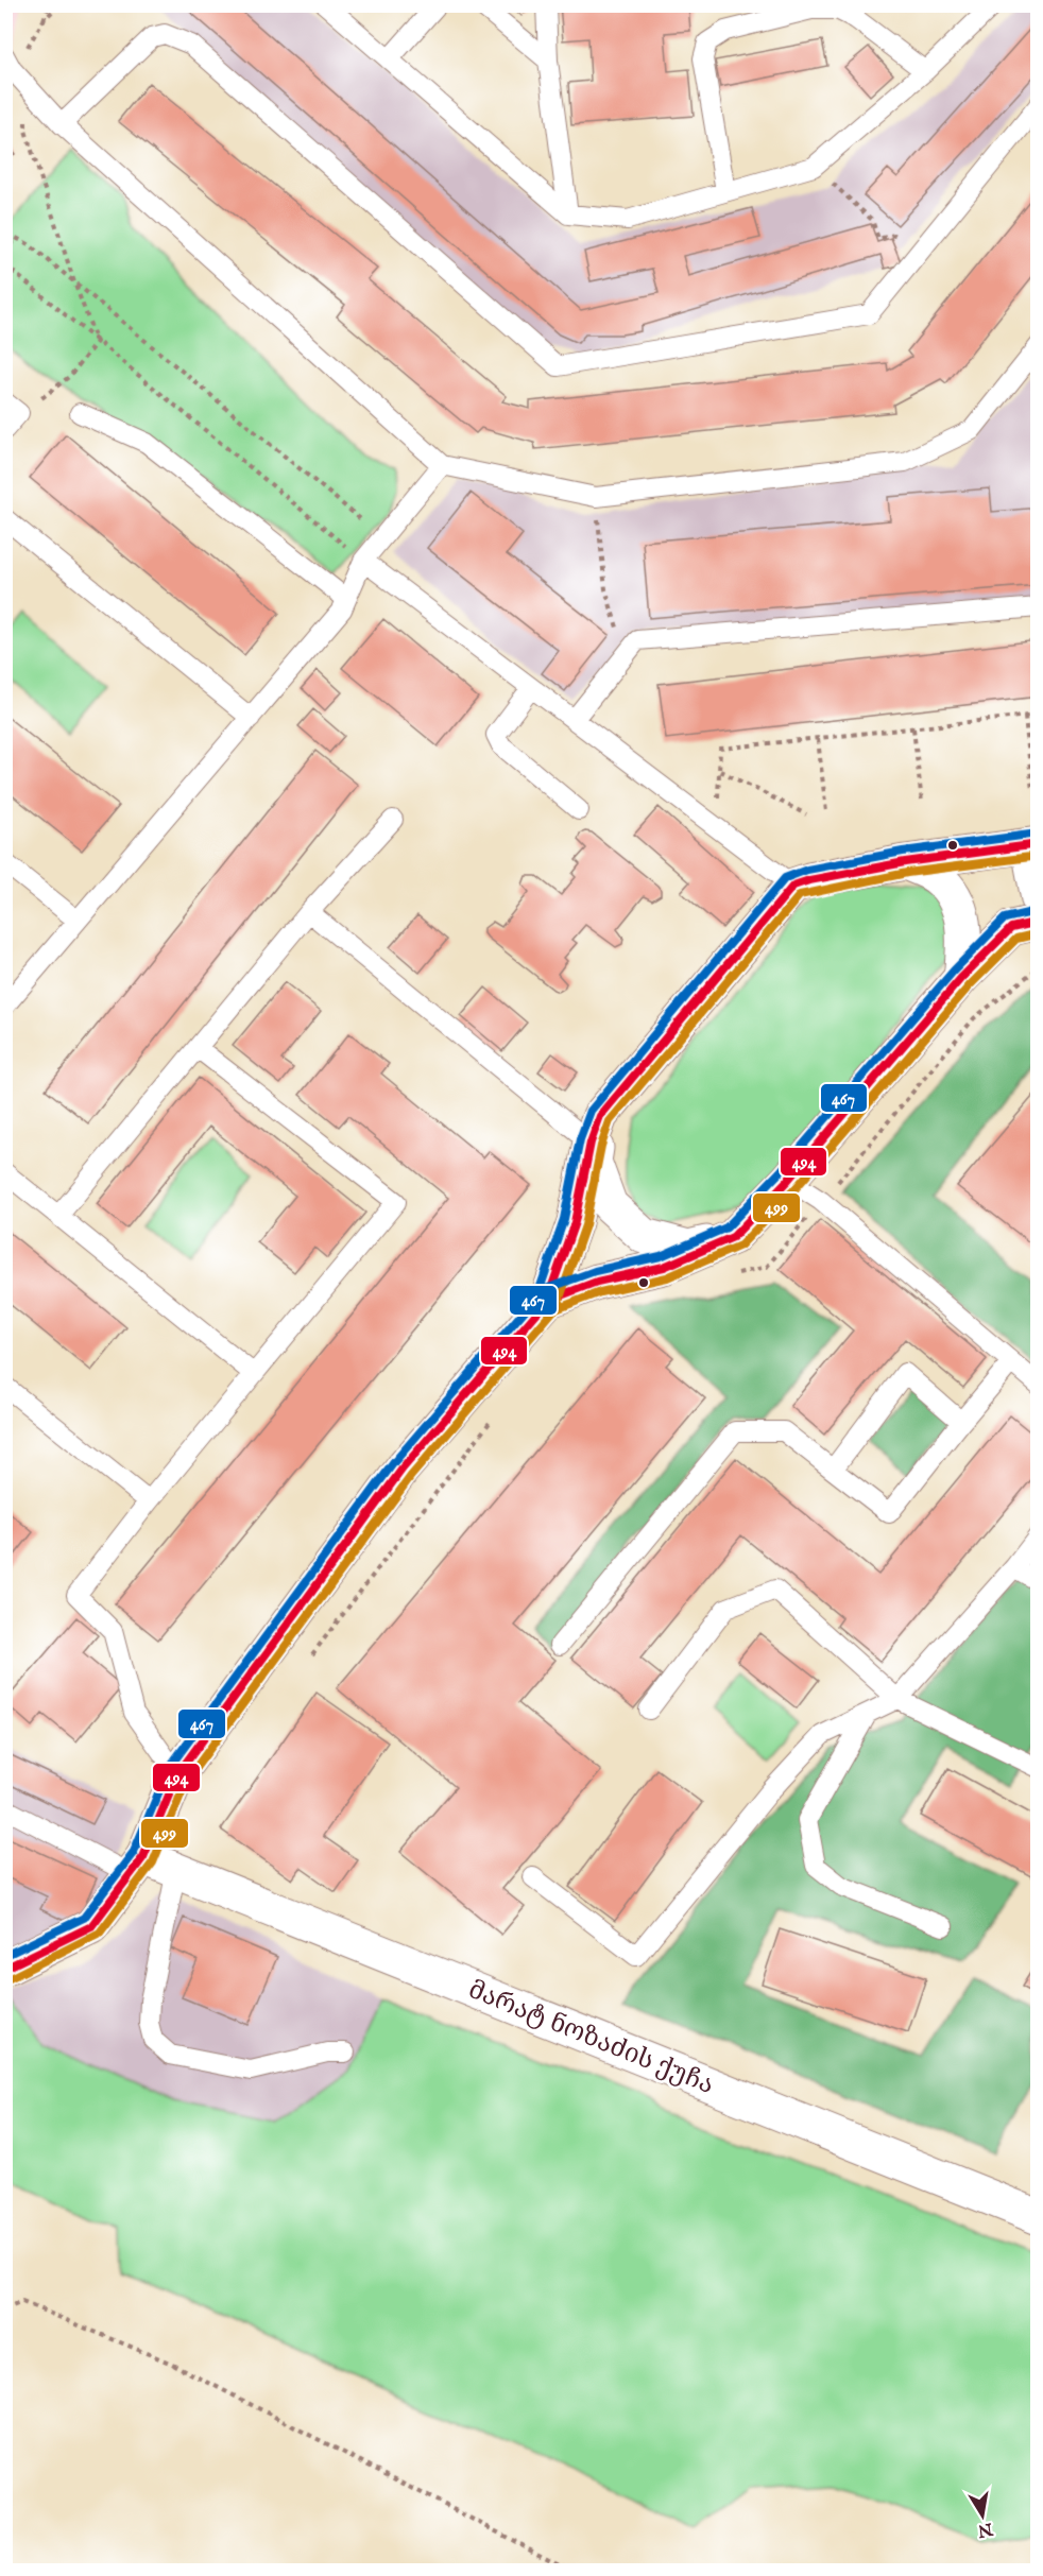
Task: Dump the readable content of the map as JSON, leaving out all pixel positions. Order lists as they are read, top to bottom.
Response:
{
  "streets": {
    "street": ["მარატ ნოზაძის ქუჩა"]
  },
  "lines": ["transit line 467", "transit line 494", "transit line 499"],
  "north": "bottom"
}
